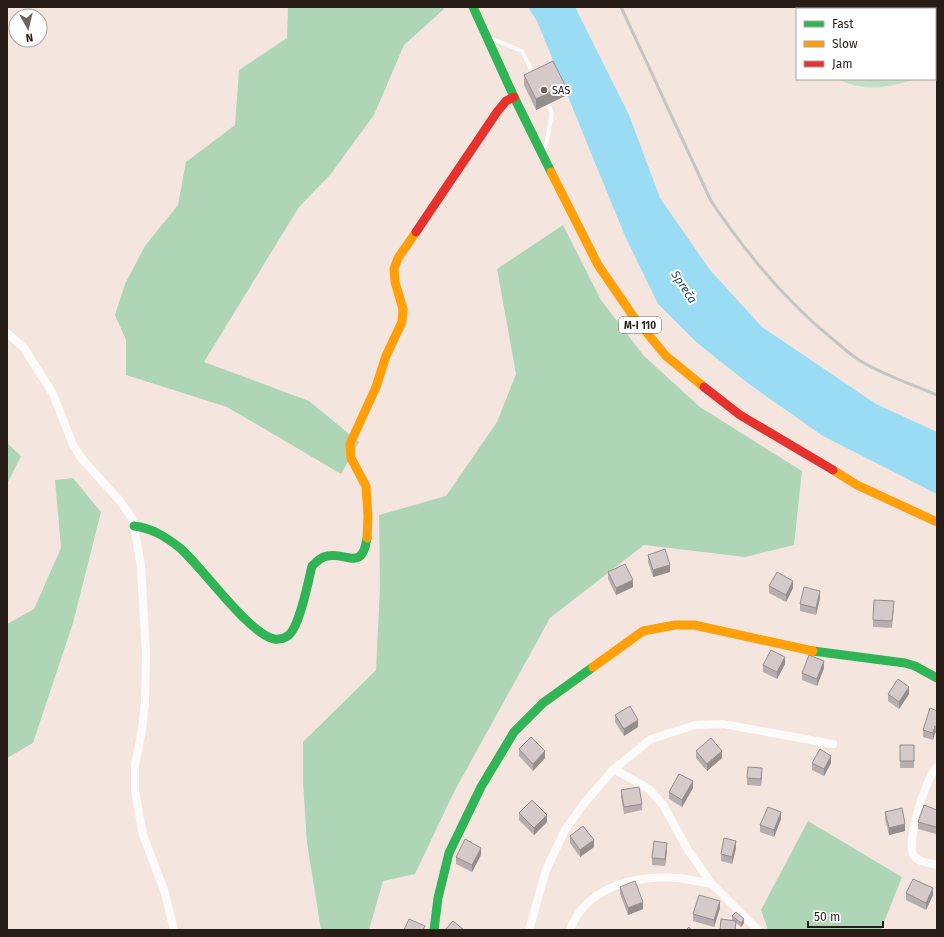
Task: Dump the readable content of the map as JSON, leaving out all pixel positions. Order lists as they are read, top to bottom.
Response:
{
  "streets": {
    "street": ["M-I 110"]
  },
  "water": ["Spreča"],
  "places": ["SAS"],
  "legend": ["Fast", "Slow", "Jam"],
  "scale_bar": "50 m",
  "north": "bottom"
}
